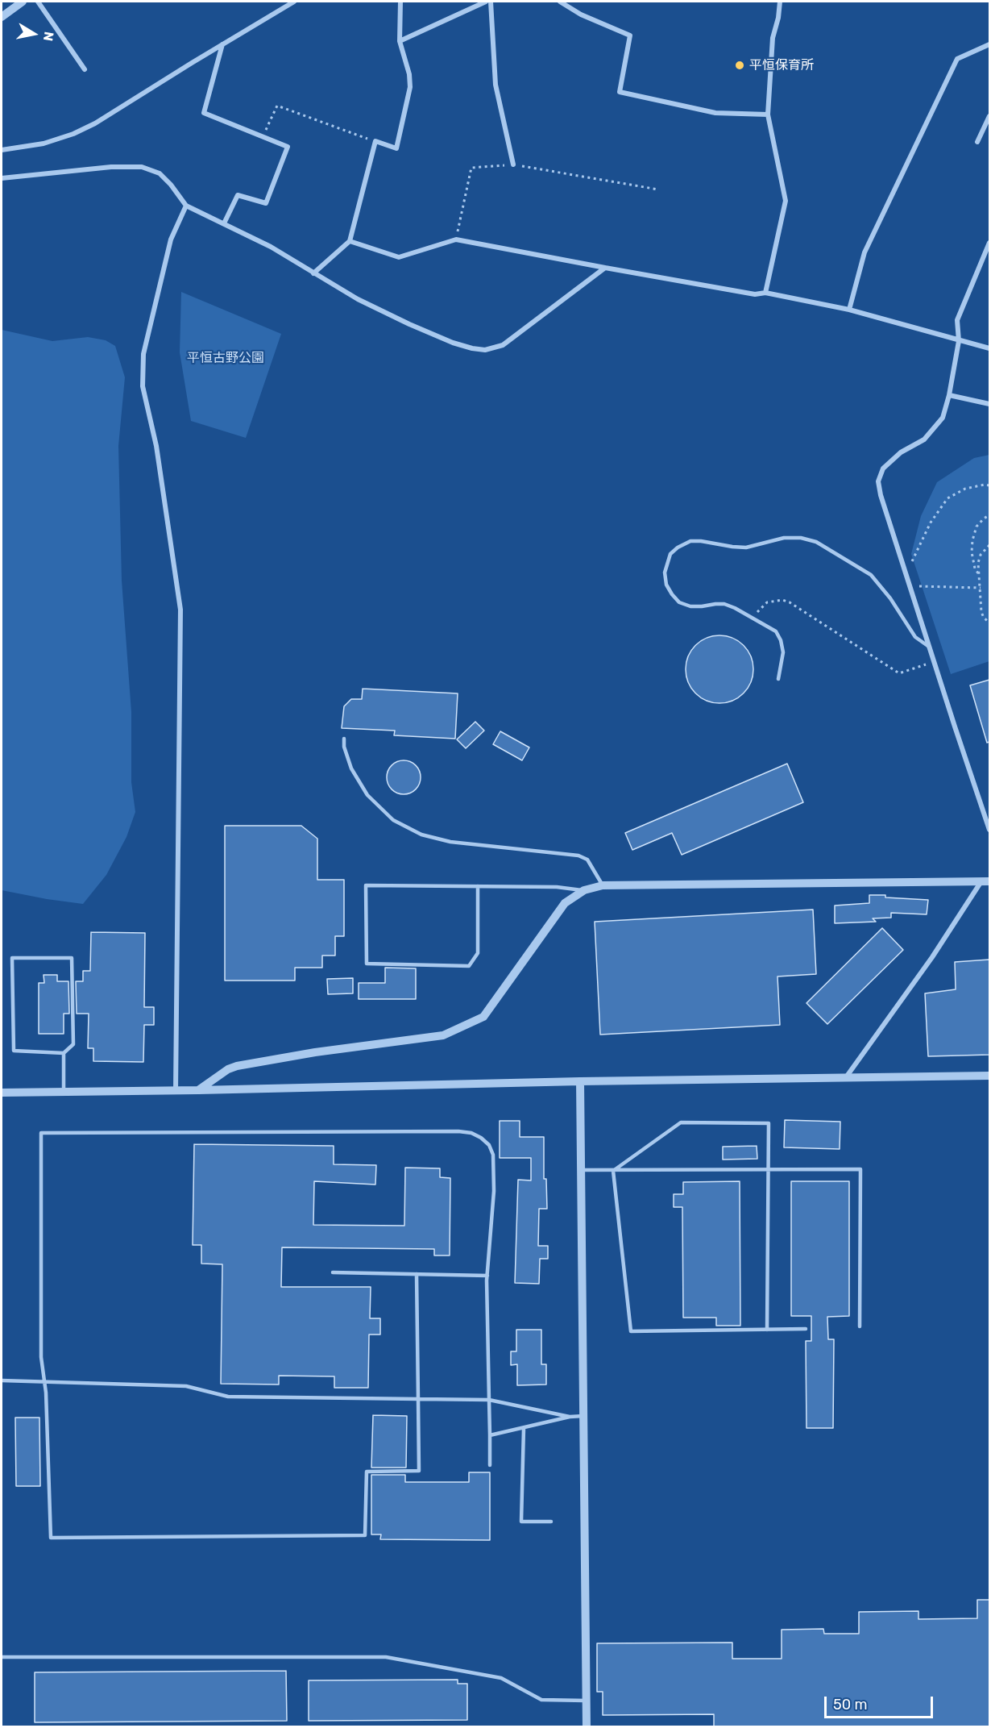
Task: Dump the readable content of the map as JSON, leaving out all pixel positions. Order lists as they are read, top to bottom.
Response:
{
  "parks": ["平恒古野公園"],
  "places": ["平恒保育所"],
  "scale_bar": "50 m",
  "north": "right"
}
